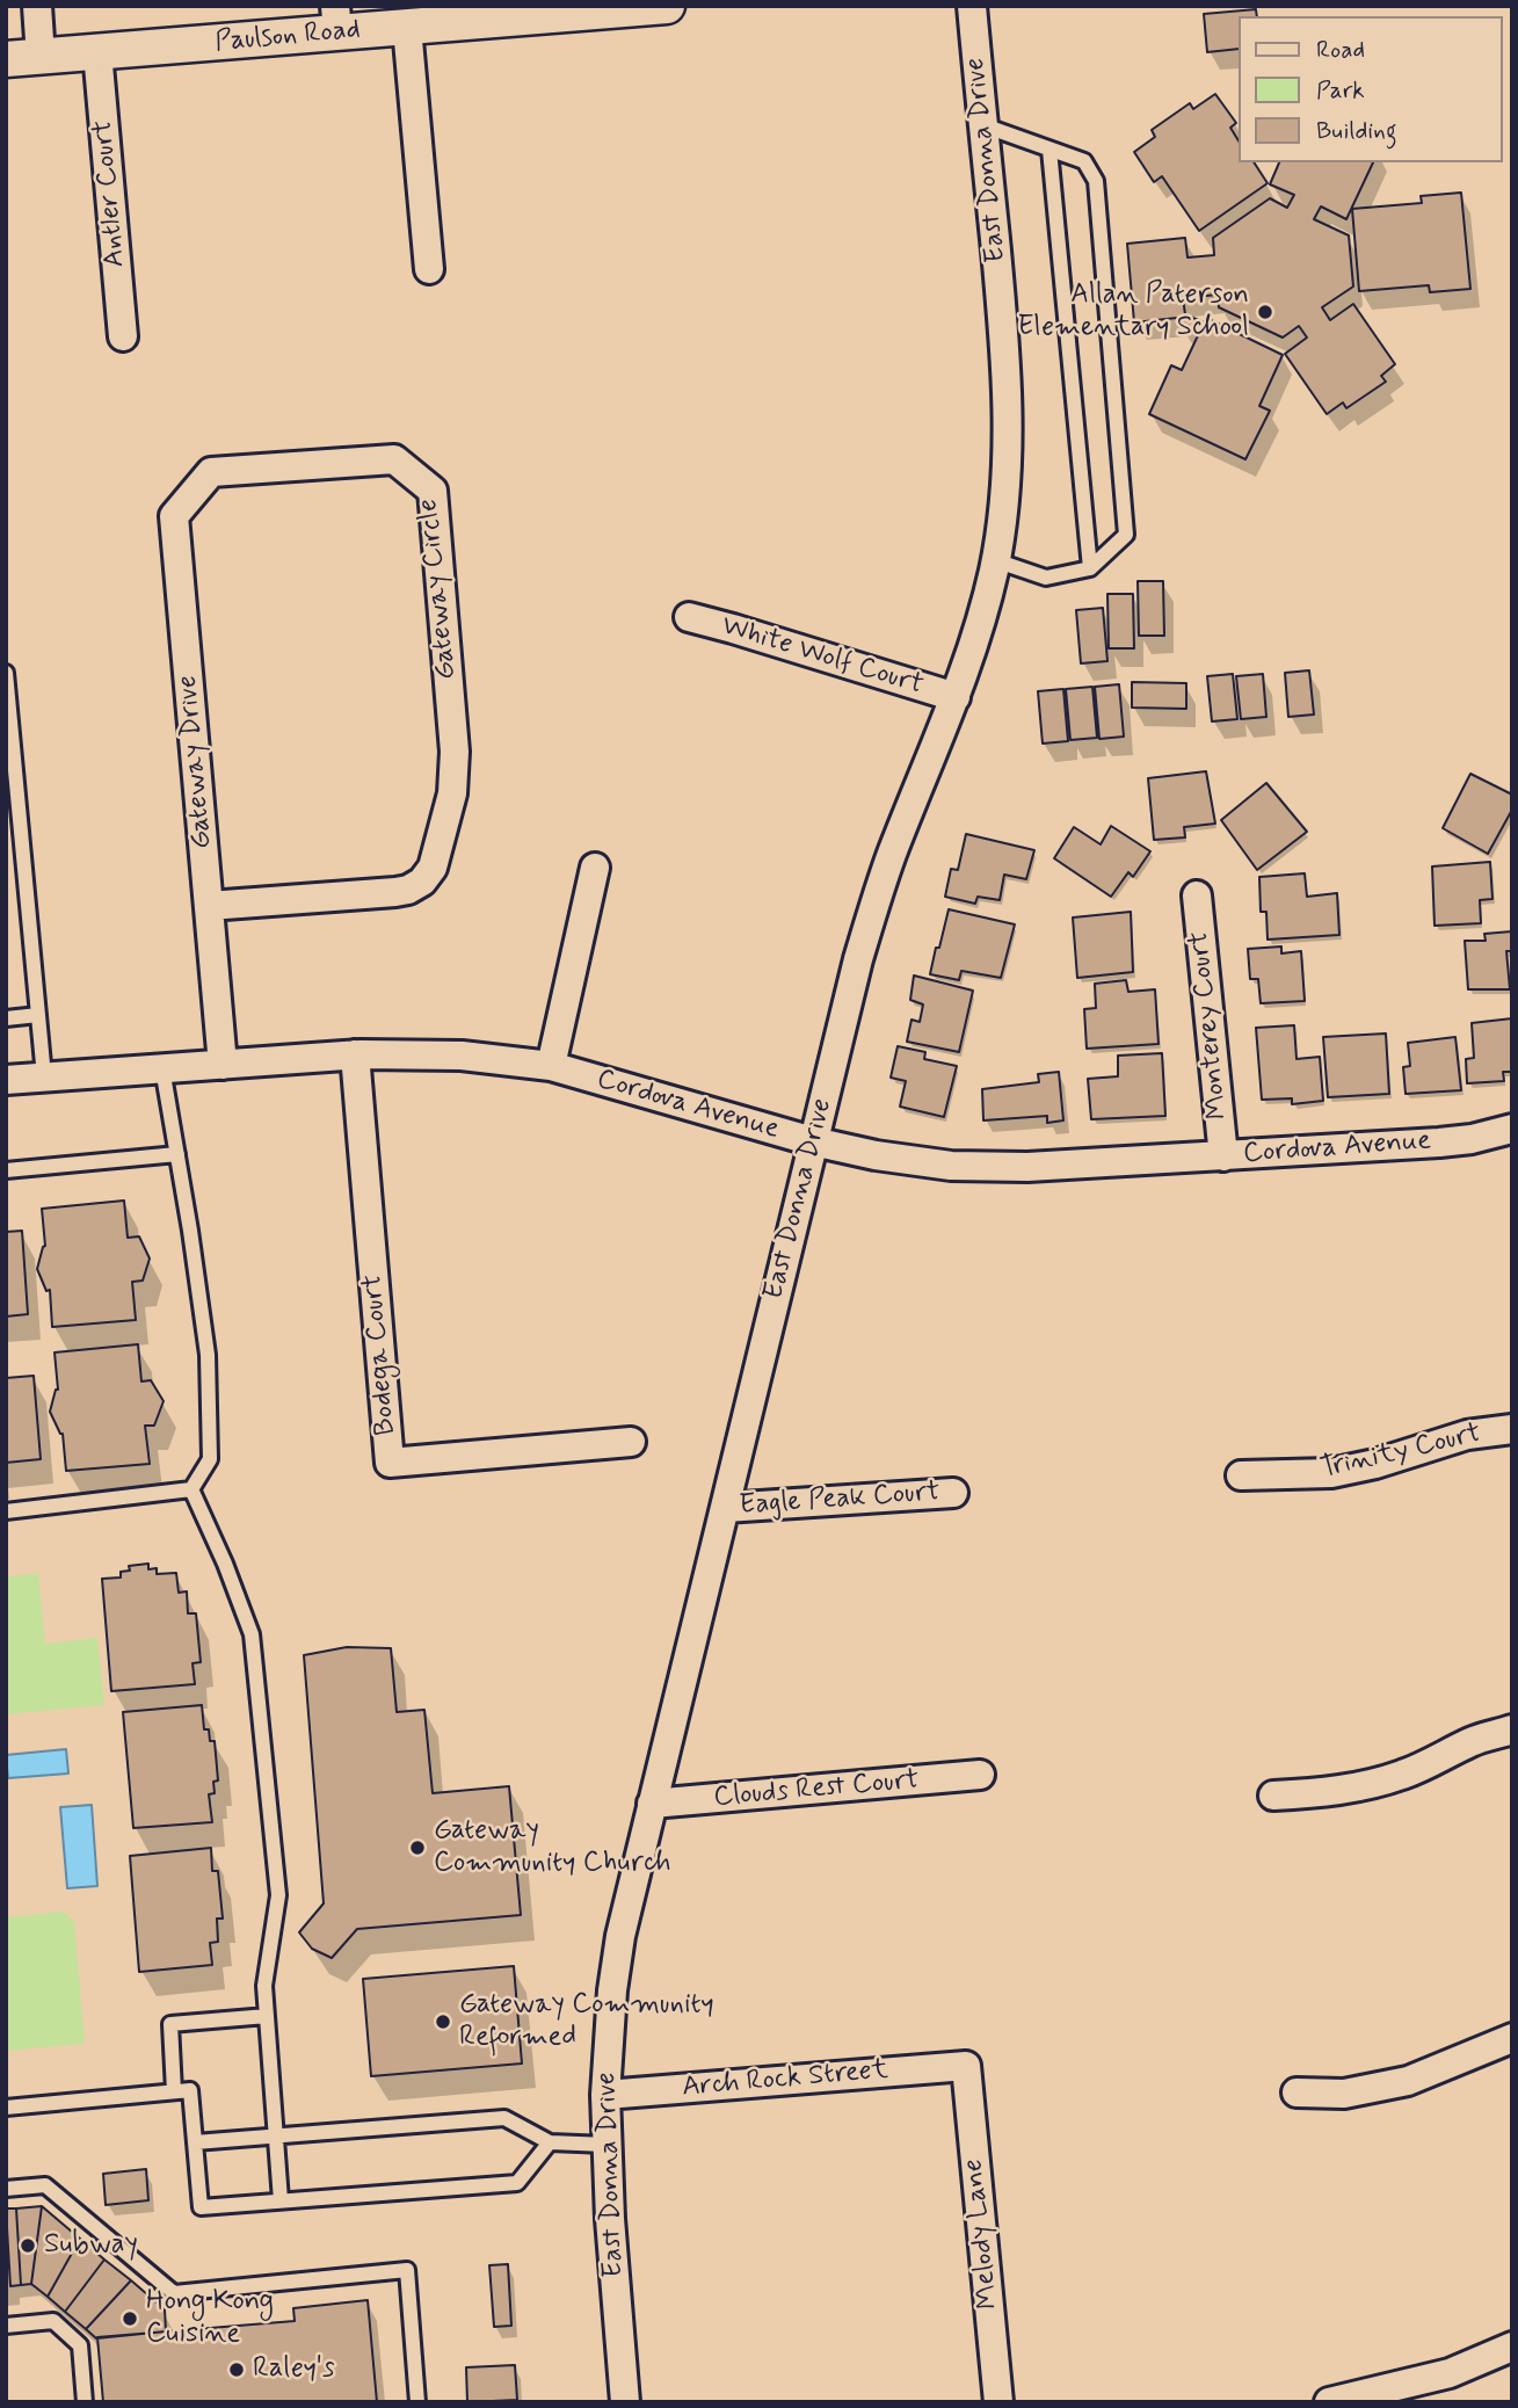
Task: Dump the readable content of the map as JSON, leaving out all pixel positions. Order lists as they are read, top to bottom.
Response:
{
  "streets": {
    "street": [
      "Paulson Road",
      "East Donna Drive",
      "Antler Court",
      "Gateway Circle",
      "White Wolf Court",
      "Gateway Drive",
      "Monterey Court",
      "Cordova Avenue",
      "Bodega Court",
      "Trinity Court",
      "Eagle Peak Court",
      "Clouds Rest Court",
      "Arch Rock Street",
      "Melody Lane"
    ]
  },
  "crossings": [
    ["Paulson Road", "Antler Court"],
    ["East Donna Drive", "White Wolf Court"],
    ["East Donna Drive", "Cordova Avenue"],
    ["East Donna Drive", "Eagle Peak Court"],
    ["East Donna Drive", "Clouds Rest Court"],
    ["East Donna Drive", "Arch Rock Street"],
    ["Gateway Circle", "Gateway Drive"],
    ["Gateway Drive", "Cordova Avenue"],
    ["Monterey Court", "Cordova Avenue"],
    ["Cordova Avenue", "Bodega Court"],
    ["Arch Rock Street", "Melody Lane"]
  ],
  "places": [
    "Allan Paterson Elementary School",
    "Gateway Community Church",
    "Gateway Community Reformed",
    "Subway",
    "Hong Kong Cuisine",
    "Raley's"
  ],
  "legend": ["Road", "Park", "Building"]
}
